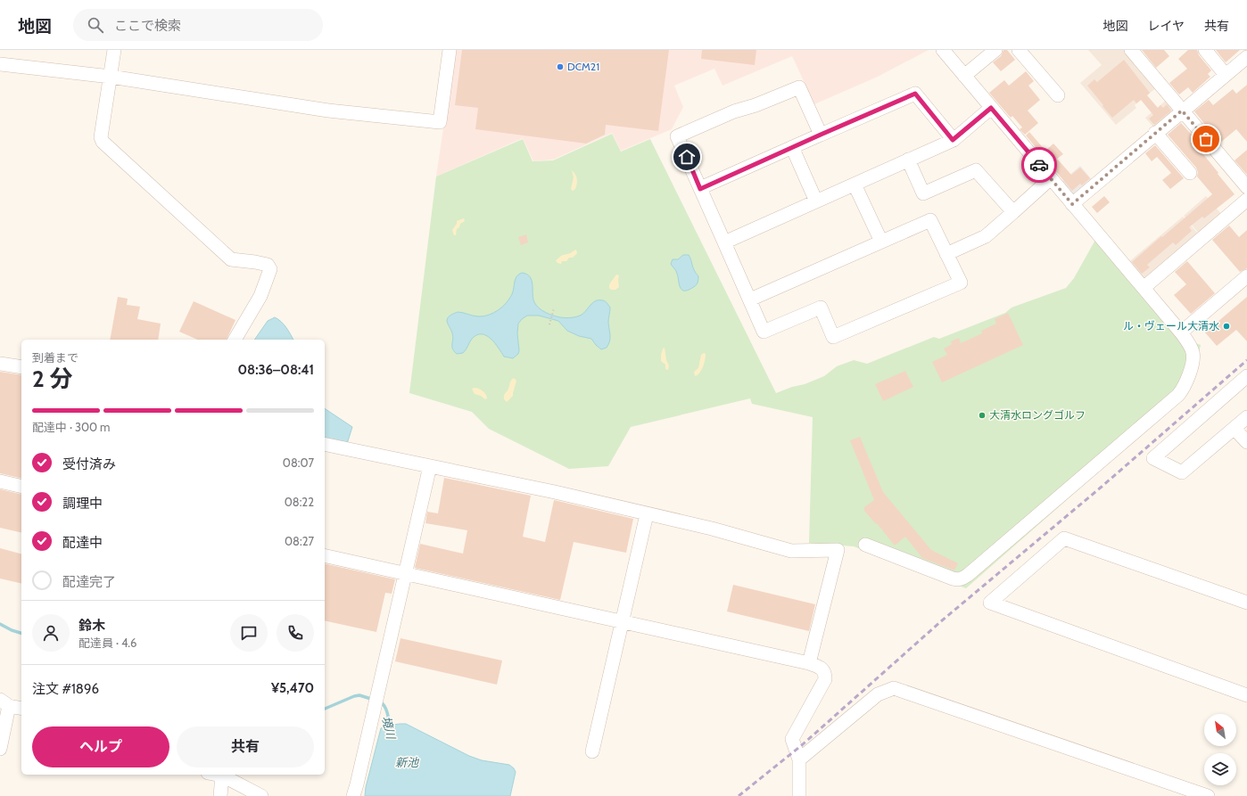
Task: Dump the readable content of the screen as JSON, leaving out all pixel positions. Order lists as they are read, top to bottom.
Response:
{
  "water": ["境川", "新池"],
  "places": ["DCM21", "ル・ヴェール大清水", "大清水ロングゴルフ"],
  "north": "top left",
  "page": {
    "header": "地図",
    "search": "ここで検索",
    "nav": ["地図", "レイヤ", "共有"],
    "heading": ["2 分", "到着まで", "08:36–08:41"],
    "panel": [
      "鈴木",
      "配達員 · 4.6",
      "注文 #1896",
      "¥5,470"
    ],
    "bar": "配達中 · 300 m",
    "list": [
      ["受付済み", "08:07"],
      ["調理中", "08:22"],
      ["配達中", "08:27"],
      "配達完了"
    ],
    "buttons": ["ヘルプ", "共有"]
  }
}
